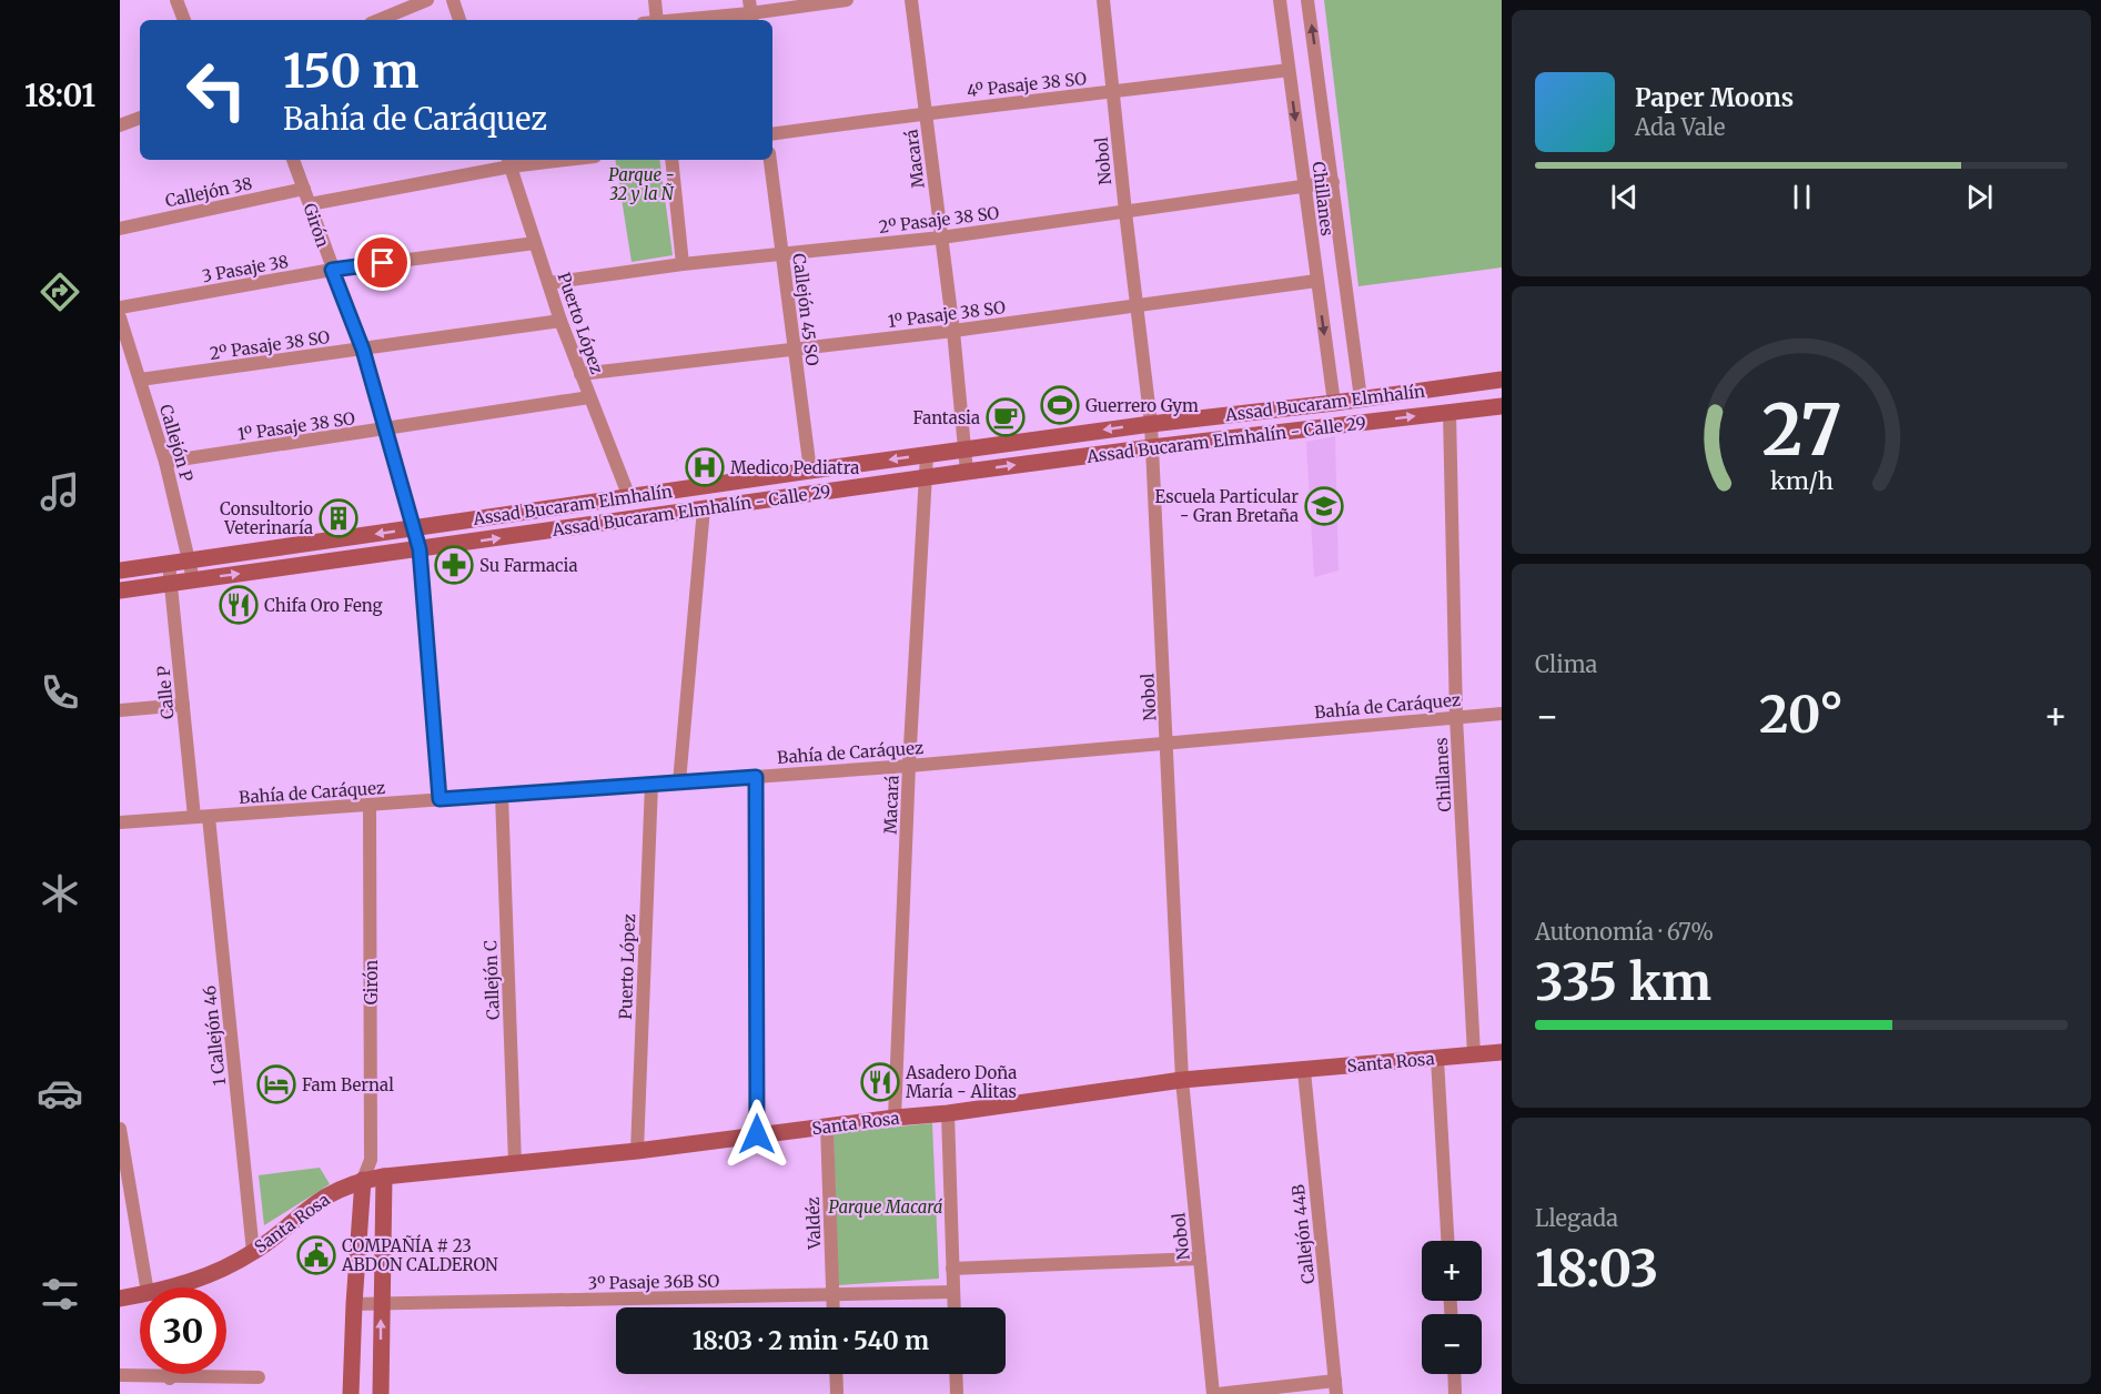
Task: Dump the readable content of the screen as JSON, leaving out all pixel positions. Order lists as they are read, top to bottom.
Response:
{
  "streets": {
    "main road": [
      "Girón",
      "Assad Bucaram Elmhalín",
      "Assad Bucaram Elmhalín - Calle 29",
      "Santa Rosa"
    ],
    "street": [
      "4º Pasaje 38 SO",
      "Macará",
      "Nobol",
      "Callejón 38",
      "Chillanes",
      "2º Pasaje 38 SO",
      "3 Pasaje 38",
      "Callejón 45 SO",
      "1º Pasaje 38 SO",
      "Puerto López",
      "Callejón P",
      "Calle P",
      "Bahía de Caráquez",
      "Callejón C",
      "1 Callejón 46",
      "Valdéz",
      "Callejón 44B",
      "3º Pasaje 36B SO"
    ]
  },
  "crossings": [
    ["4º Pasaje 38 SO", "Macará"],
    ["4º Pasaje 38 SO", "Nobol"],
    ["4º Pasaje 38 SO", "Chillanes"],
    ["Macará", "2º Pasaje 38 SO"],
    ["Macará", "1º Pasaje 38 SO"],
    ["Macará", "Assad Bucaram Elmhalín"],
    ["Macará", "Assad Bucaram Elmhalín - Calle 29"],
    ["Macará", "Bahía de Caráquez"],
    ["Macará", "Santa Rosa"],
    ["Nobol", "2º Pasaje 38 SO"],
    ["Nobol", "1º Pasaje 38 SO"],
    ["Nobol", "Assad Bucaram Elmhalín"],
    ["Nobol", "Assad Bucaram Elmhalín - Calle 29"],
    ["Nobol", "Bahía de Caráquez"],
    ["Nobol", "Santa Rosa"],
    ["Callejón 38", "Girón"],
    ["Chillanes", "2º Pasaje 38 SO"],
    ["Chillanes", "1º Pasaje 38 SO"],
    ["Chillanes", "Assad Bucaram Elmhalín"],
    ["Chillanes", "Assad Bucaram Elmhalín - Calle 29"],
    ["Chillanes", "Bahía de Caráquez"],
    ["Chillanes", "Santa Rosa"],
    ["2º Pasaje 38 SO", "Girón"],
    ["2º Pasaje 38 SO", "Callejón 45 SO"],
    ["2º Pasaje 38 SO", "Puerto López"],
    ["2º Pasaje 38 SO", "Callejón P"],
    ["Girón", "3 Pasaje 38"],
    ["Girón", "1º Pasaje 38 SO"],
    ["Girón", "Assad Bucaram Elmhalín"],
    ["Girón", "Assad Bucaram Elmhalín - Calle 29"],
    ["Girón", "Bahía de Caráquez"],
    ["Girón", "Santa Rosa"],
    ["Girón", "3º Pasaje 36B SO"],
    ["3 Pasaje 38", "Puerto López"],
    ["Callejón 45 SO", "1º Pasaje 38 SO"],
    ["Callejón 45 SO", "Assad Bucaram Elmhalín"],
    ["1º Pasaje 38 SO", "Puerto López"],
    ["1º Pasaje 38 SO", "Callejón P"],
    ["Puerto López", "Assad Bucaram Elmhalín"],
    ["Puerto López", "Bahía de Caráquez"],
    ["Puerto López", "Santa Rosa"],
    ["Assad Bucaram Elmhalín", "Callejón P"],
    ["Assad Bucaram Elmhalín", "Calle P"],
    ["Assad Bucaram Elmhalín - Calle 29", "Callejón P"],
    ["Assad Bucaram Elmhalín - Calle 29", "Calle P"],
    ["Calle P", "Bahía de Caráquez"],
    ["Calle P", "1 Callejón 46"],
    ["Bahía de Caráquez", "Callejón C"],
    ["Bahía de Caráquez", "1 Callejón 46"],
    ["Callejón C", "Santa Rosa"],
    ["1 Callejón 46", "Santa Rosa"],
    ["Santa Rosa", "Valdéz"],
    ["Santa Rosa", "Callejón 44B"],
    ["Valdéz", "3º Pasaje 36B SO"]
  ],
  "one_way": ["Assad Bucaram Elmhalín", "Assad Bucaram Elmhalín - Calle 29"],
  "parks": ["Parque - 32 y la Ñ", "Parque Macará"],
  "places": {
    "sports": ["Guerrero Gym"],
    "cafe": ["Fantasia"],
    "hospital": ["Medico Pediatra"],
    "school or university": ["Escuela Particular - Gran Bretaña"],
    "building": ["Consultorio Veterinaría"],
    "pharmacy": ["Su Farmacia"],
    "restaurant": ["Chifa Oro Feng", "Asadero Doña María - Alitas"],
    "hotel": ["Fam Bernal"],
    "public building": ["COMPAÑÍA # 23 ABDON CALDERON"]
  },
  "page": {
    "tabs": "18:01",
    "turn": ["150 m", "Bahía de Caráquez"],
    "song": ["Paper Moons", "Ada Vale"],
    "tile": [
      "Clima",
      ["Autonomía · 67%", "335 km"],
      ["Llegada", "18:03"]
    ],
    "heat": ["−", "20°", "+"],
    "map_buttons": ["+", "−"],
    "limit": "30",
    "trip": "18:03 · 2 min · 540 m",
    "gauge": ["27", "km/h"]
  }
}
